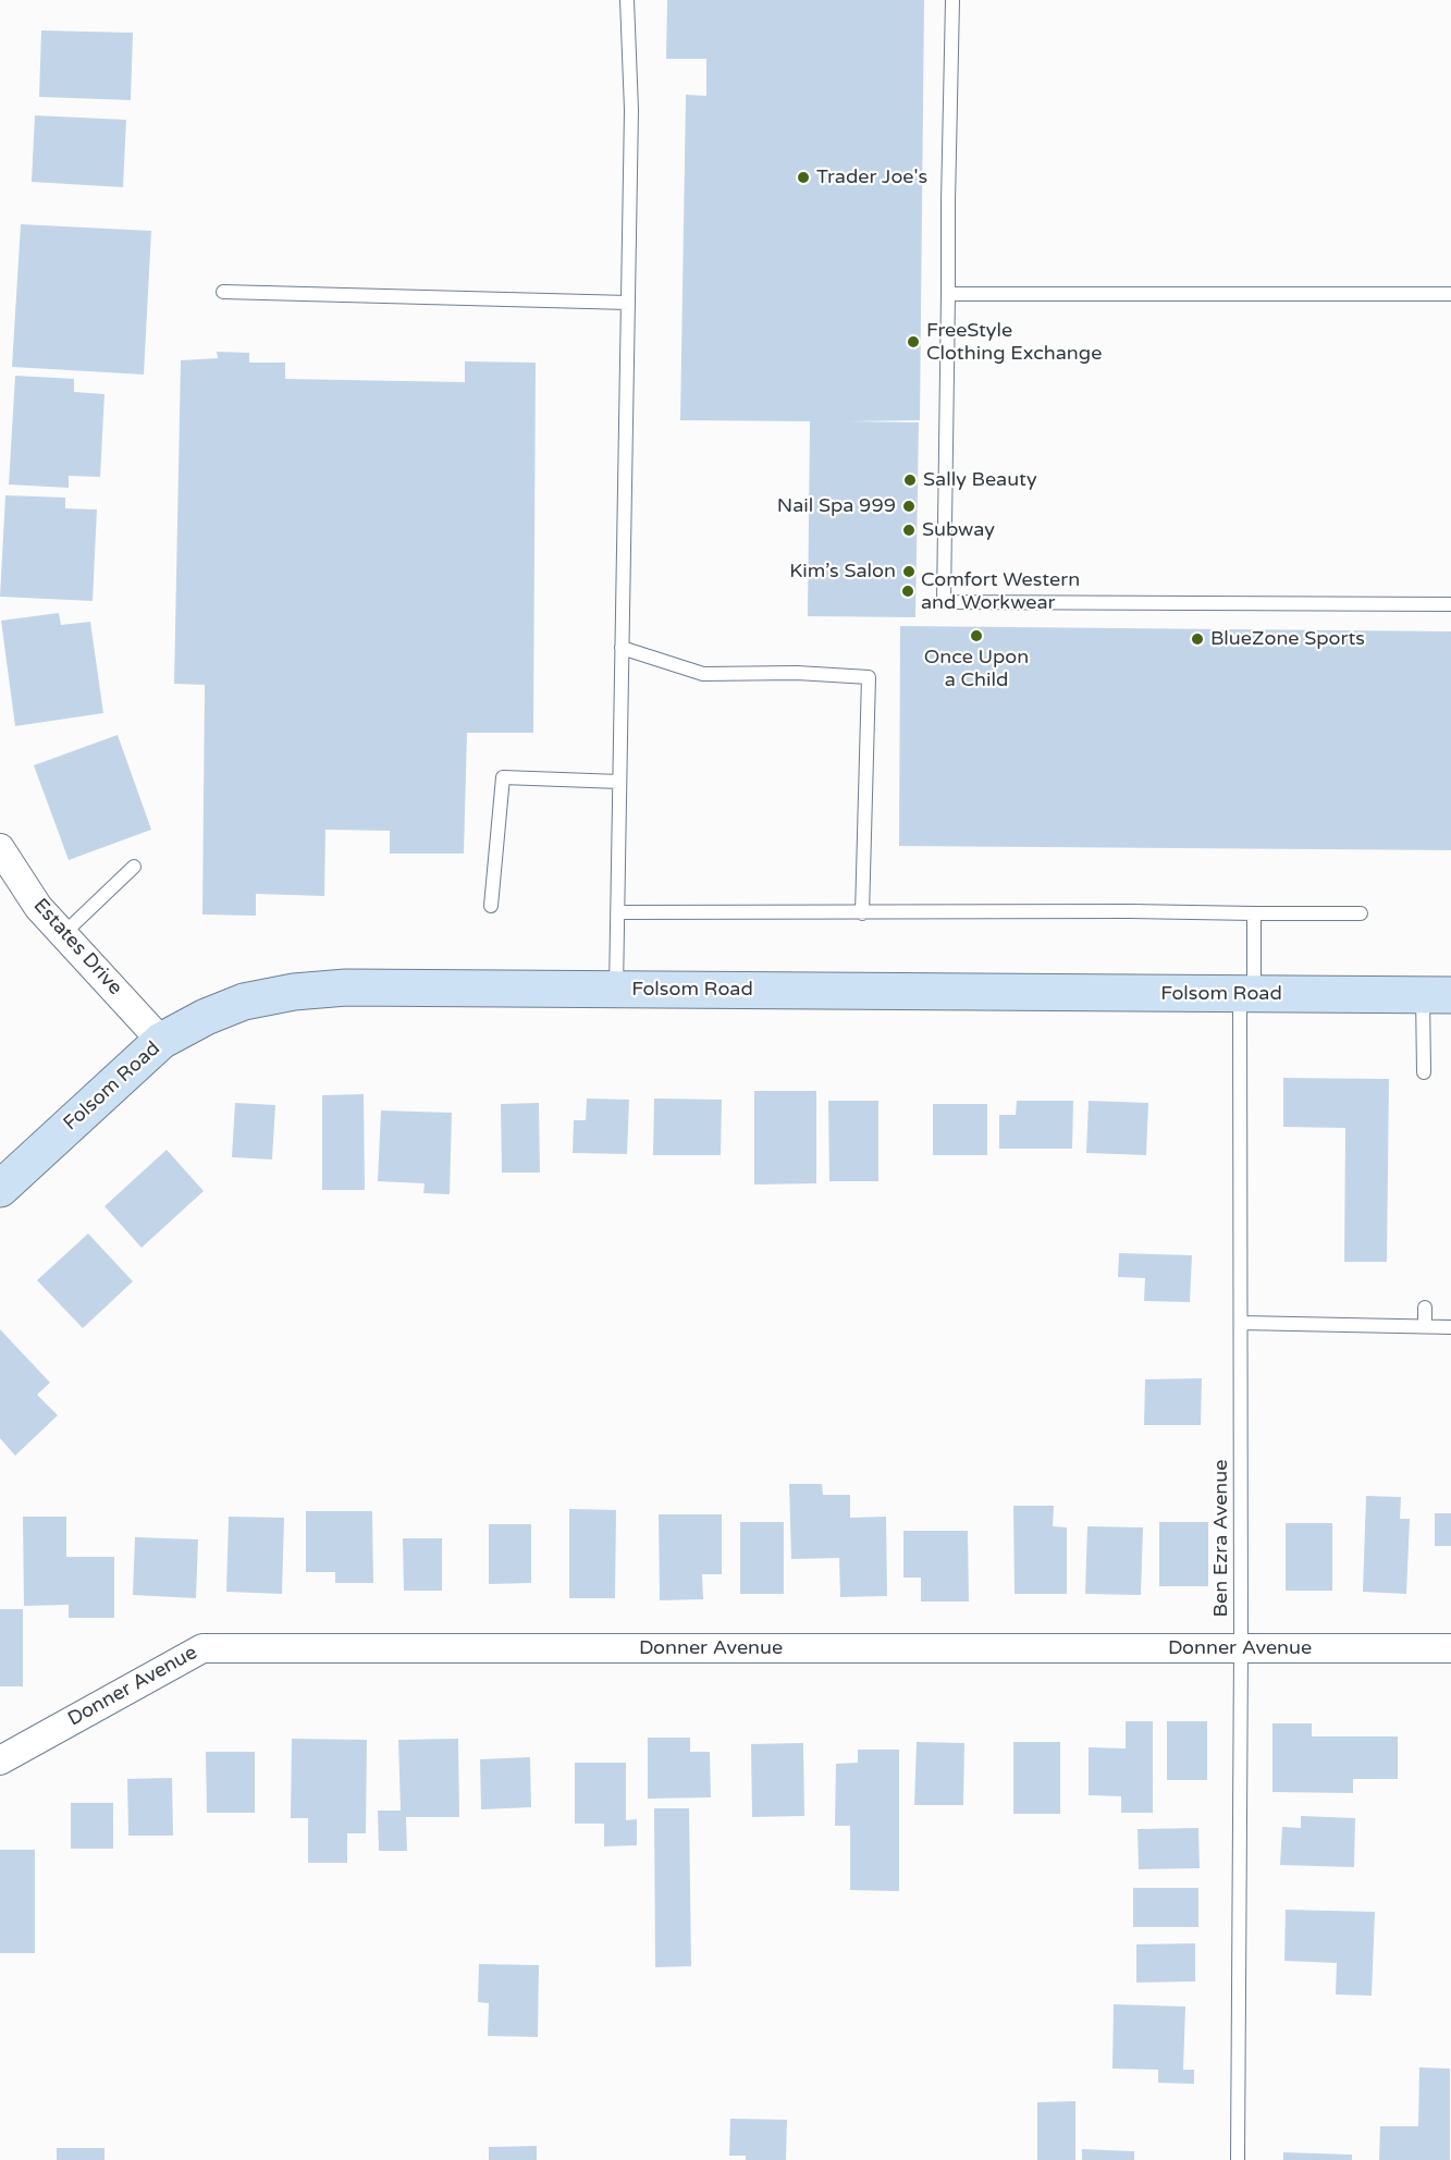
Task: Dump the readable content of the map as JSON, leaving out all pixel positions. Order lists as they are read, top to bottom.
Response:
{
  "streets": {
    "street": ["Estates Drive", "Folsom Road", "Donner Avenue"],
    "lane": ["Ben Ezra Avenue"]
  },
  "crossings": [
    ["Estates Drive", "Folsom Road"],
    ["Folsom Road", "Ben Ezra Avenue"],
    ["Ben Ezra Avenue", "Donner Avenue"]
  ],
  "places": [
    "Trader Joe's",
    "FreeStyle Clothing Exchange",
    "Sally Beauty",
    "Nail Spa 999",
    "Subway",
    "Kim’s Salon",
    "Comfort Western and Workwear",
    "Once Upon a Child",
    "BlueZone Sports"
  ]
}
